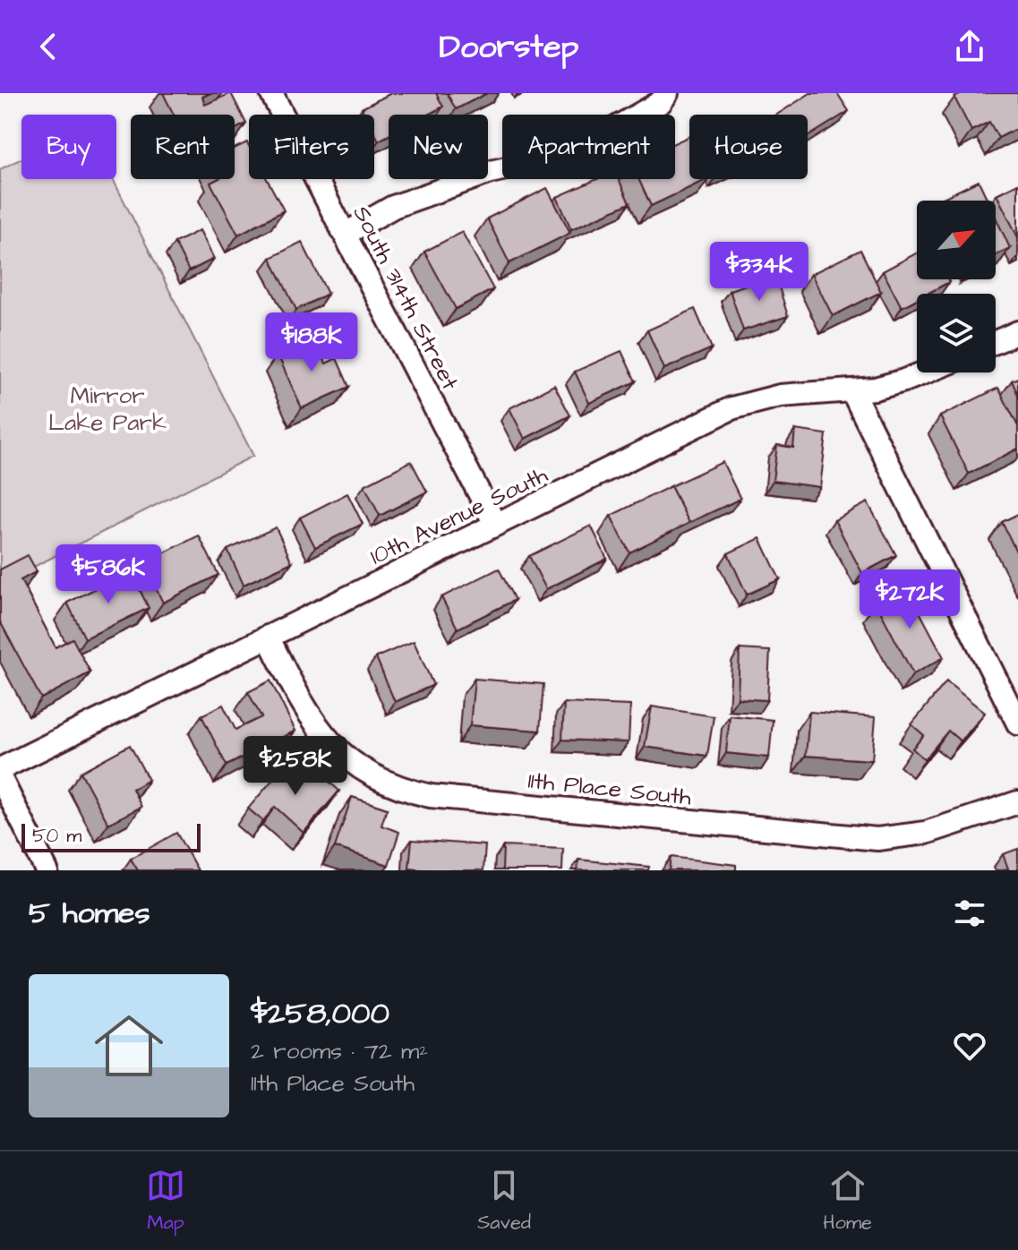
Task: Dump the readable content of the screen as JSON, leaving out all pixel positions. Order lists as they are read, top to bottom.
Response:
{
  "streets": {
    "street": ["South 314th Street", "10th Avenue South", "11th Place South"]
  },
  "crossings": [
    ["South 314th Street", "10th Avenue South"],
    ["10th Avenue South", "11th Place South"]
  ],
  "parks": ["Mirror Lake Park"],
  "scale_bar": "50 m",
  "north": "top right",
  "page": {
    "header": "Doorstep",
    "chip": [
      "Buy",
      "Rent",
      "Filters",
      "New",
      "Apartment",
      "House"
    ],
    "price": [
      "$334K",
      "$188K",
      "$586K",
      "$272K",
      "$258K"
    ],
    "scale": "50 m",
    "heading": "5 homes",
    "list": [
      {
        "name": "$258,000",
        "note": "2 rooms · 72 m² · 11th Place South"
      }
    ],
    "tabs": ["Map", "Saved", "Home"]
  }
}
